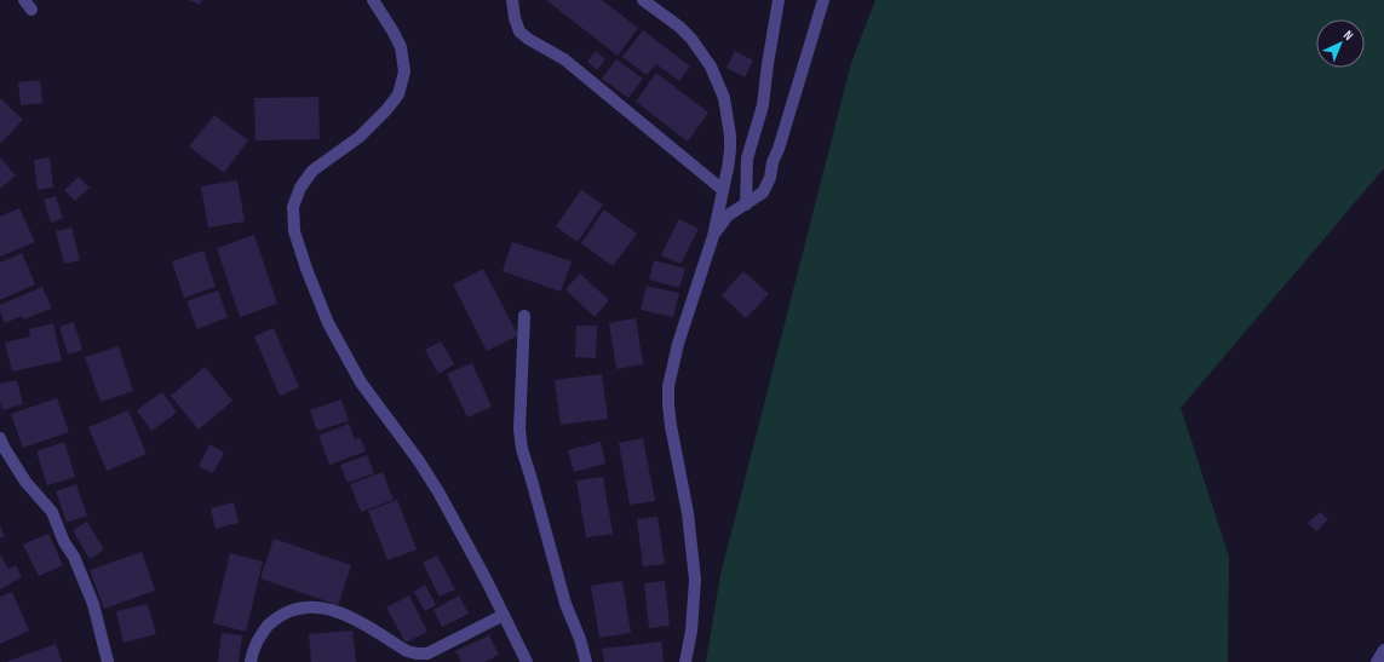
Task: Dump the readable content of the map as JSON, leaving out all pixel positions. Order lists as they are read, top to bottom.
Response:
{
  "north": "top right"
}
